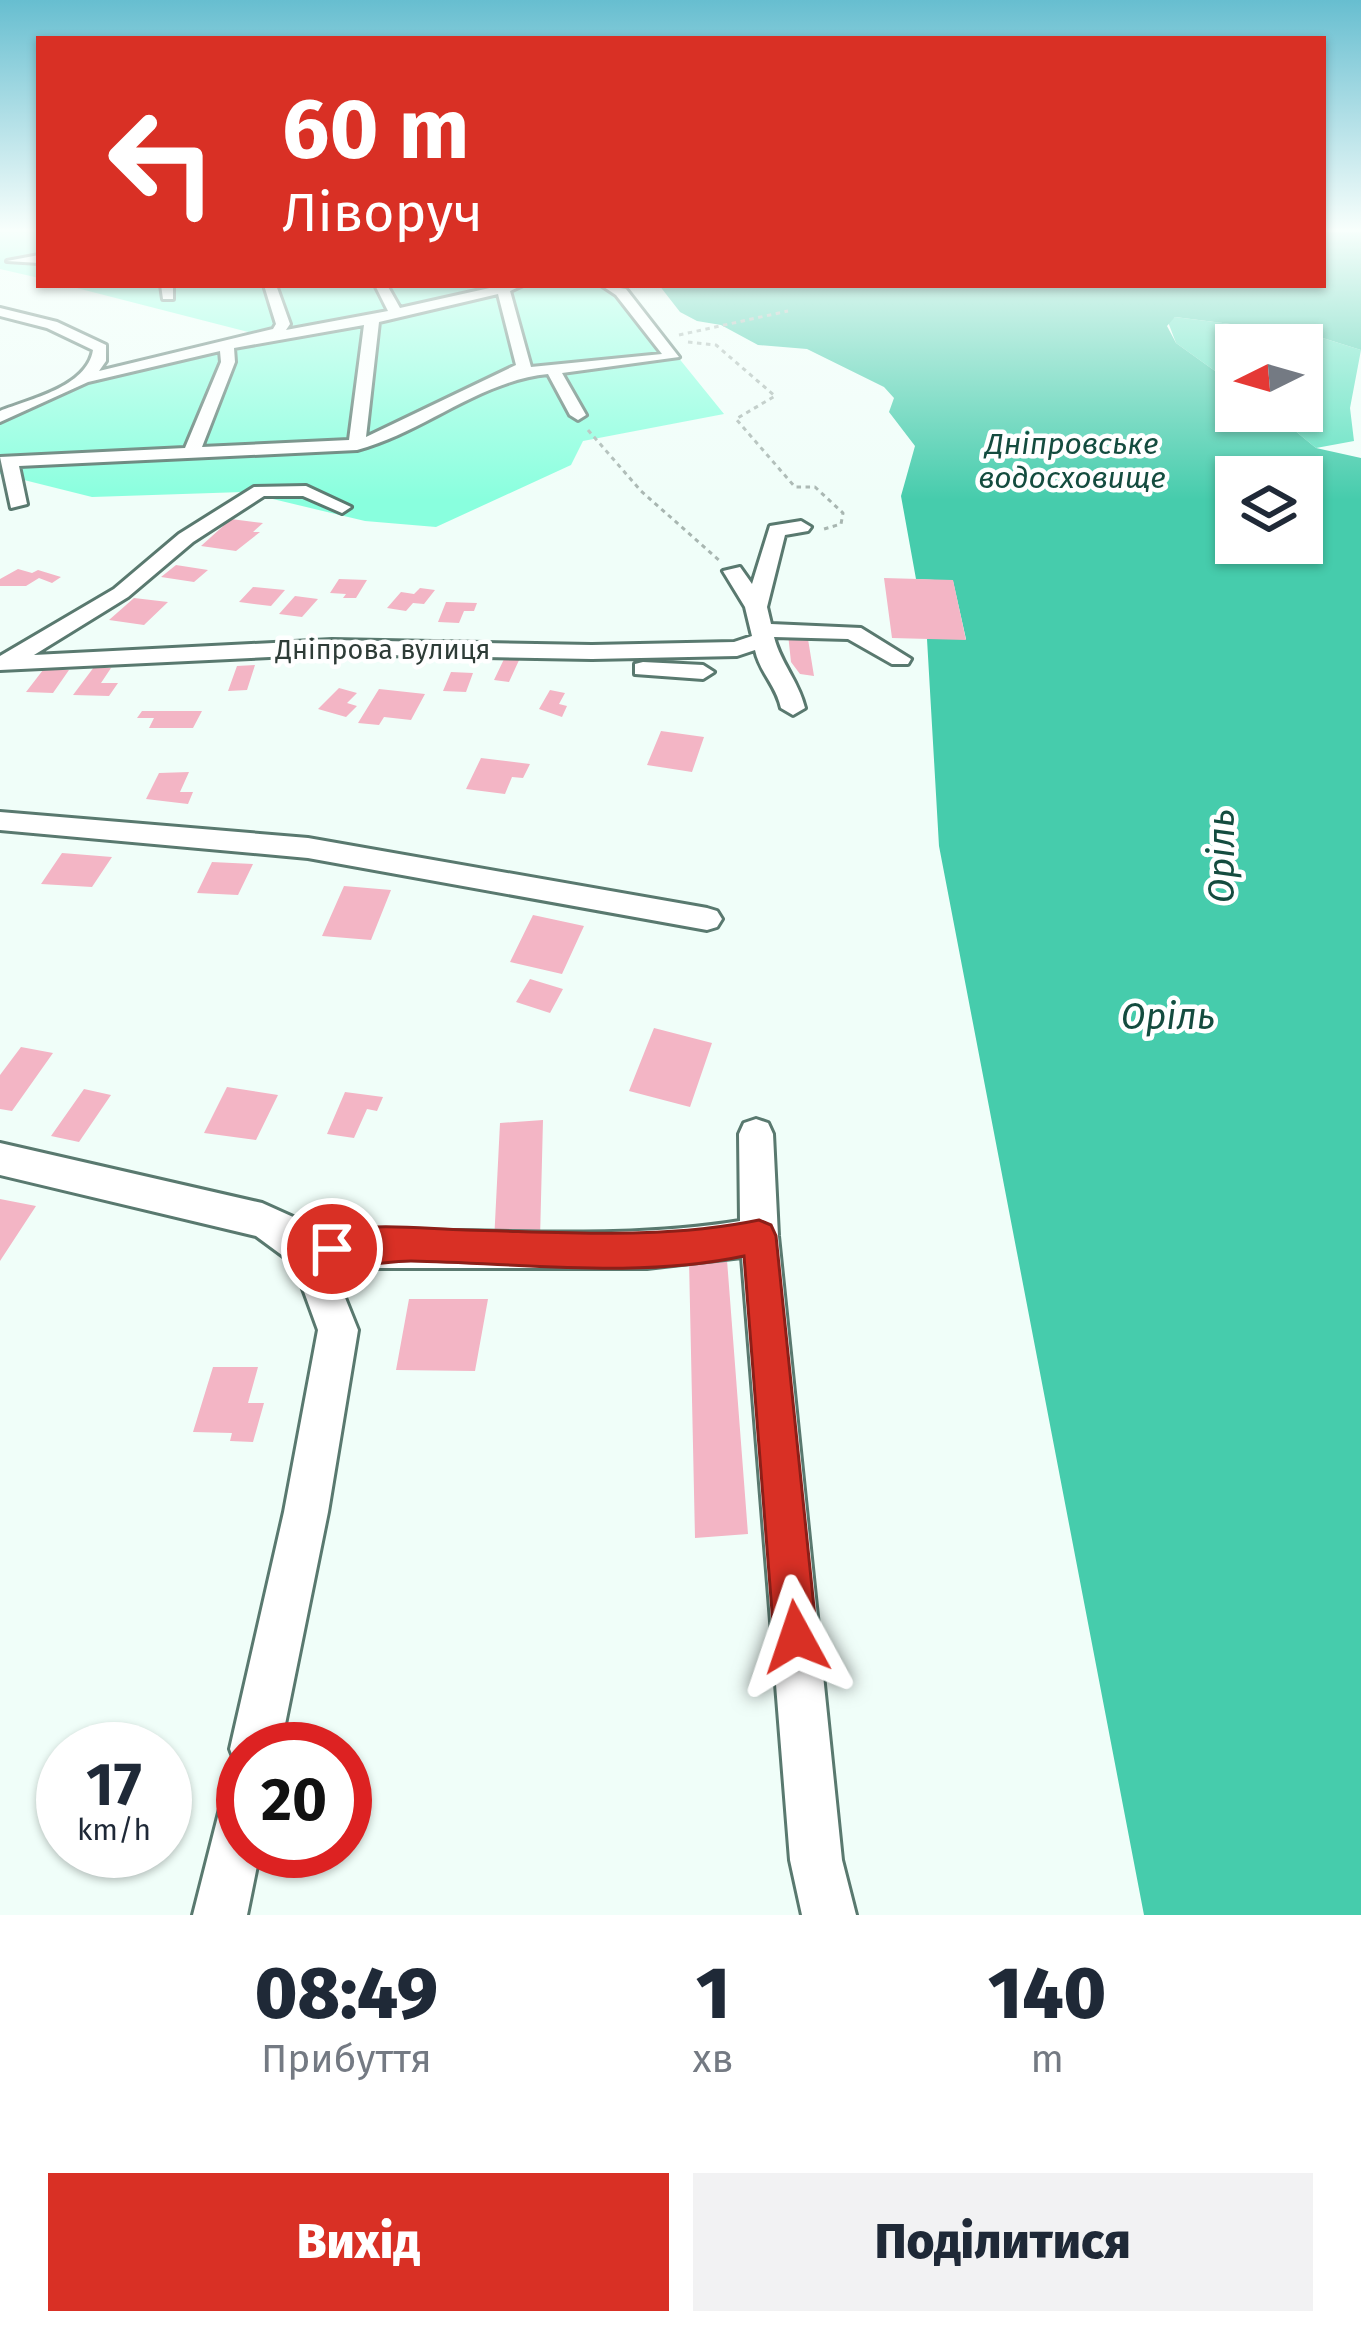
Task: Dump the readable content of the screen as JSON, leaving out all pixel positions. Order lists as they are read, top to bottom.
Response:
{
  "streets": {
    "street": ["Дніпрова вулиця"]
  },
  "water": ["Дніпровське водосховище", "Оріль", "Орiль"],
  "north": "left",
  "page": {
    "turn": ["60 m", "Ліворуч"],
    "speed": "17 km/h",
    "limit": "20",
    "eta": [
      "08:49",
      "Прибуття",
      "1",
      "хв",
      "140",
      "m"
    ],
    "buttons": ["Вихід", "Поділитися"]
  }
}
